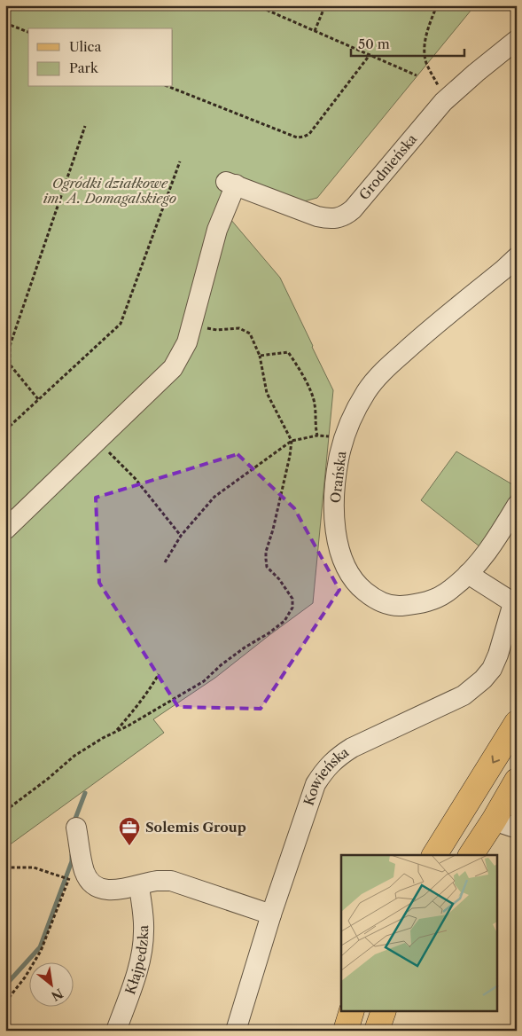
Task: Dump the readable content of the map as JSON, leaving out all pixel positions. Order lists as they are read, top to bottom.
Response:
{
  "streets": {
    "street": [
      "Grodnieńska",
      "Orańska",
      "Kowieńska",
      "Kłajpedzka"
    ]
  },
  "crossings": [
    ["Orańska", "Kowieńska"]
  ],
  "parks": ["Ogródki działkowe im. A. Domagalskiego"],
  "places": {
    "office": ["Solemis Group"]
  },
  "legend": ["Ulica", "Park"],
  "scale_bar": "50 m",
  "north": "bottom right"
}
